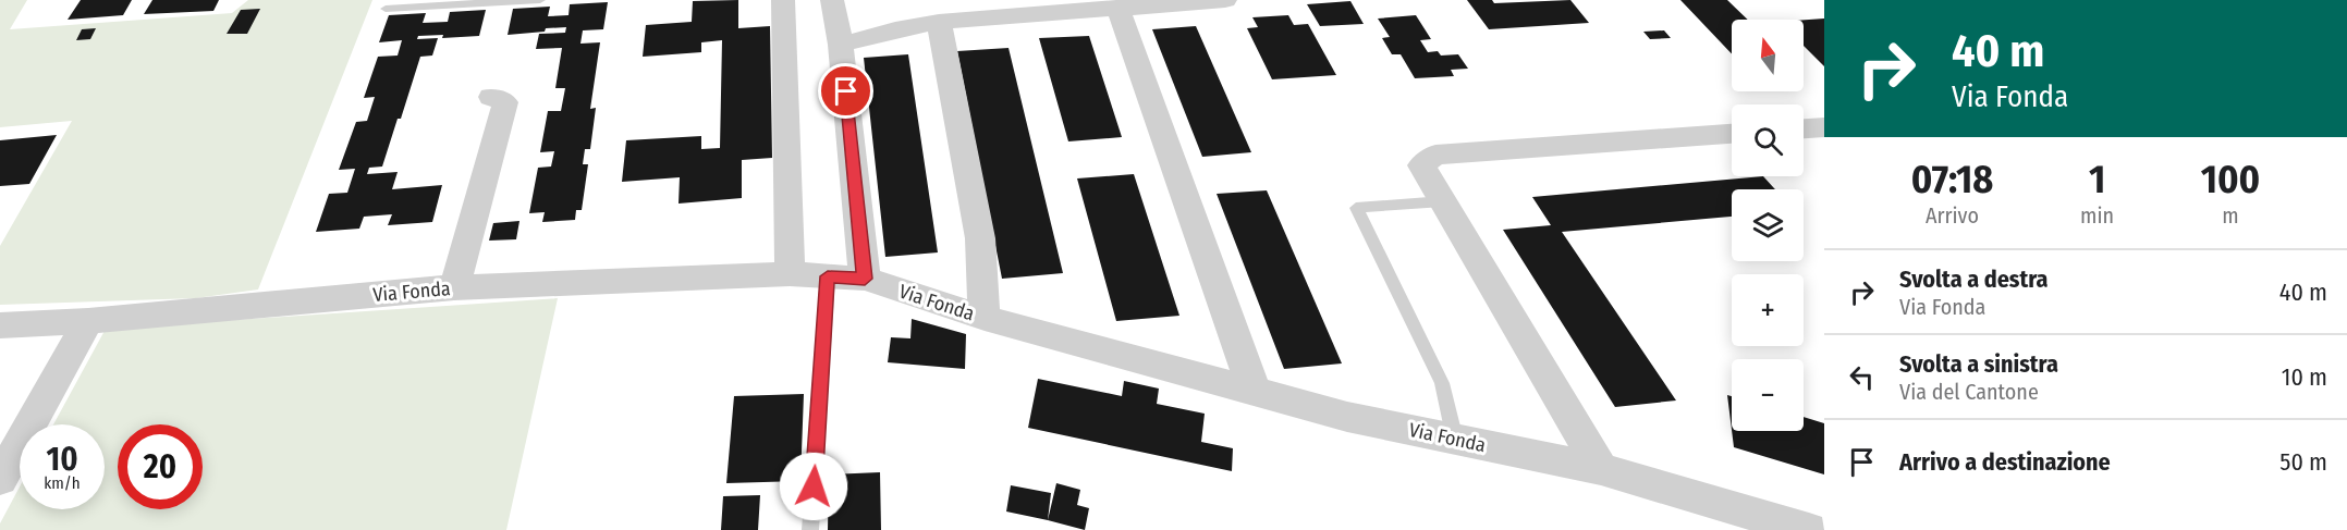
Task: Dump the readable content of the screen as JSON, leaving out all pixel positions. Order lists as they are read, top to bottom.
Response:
{
  "streets": {
    "street": ["Via Fonda"]
  },
  "north": "top",
  "page": {
    "turn": ["40 m", "Via Fonda"],
    "map_buttons": ["+", "−"],
    "eta": [
      "07:18",
      "Arrivo",
      "1",
      "min",
      "100",
      "m"
    ],
    "list": [
      {
        "name": "Svolta a destra",
        "note": "Via Fonda",
        "value": "40 m"
      },
      {
        "name": "Svolta a sinistra",
        "note": "Via del Cantone",
        "value": "10 m"
      },
      {
        "name": "Arrivo a destinazione",
        "value": "50 m"
      }
    ],
    "speed": "10 km/h",
    "limit": "20"
  }
}
